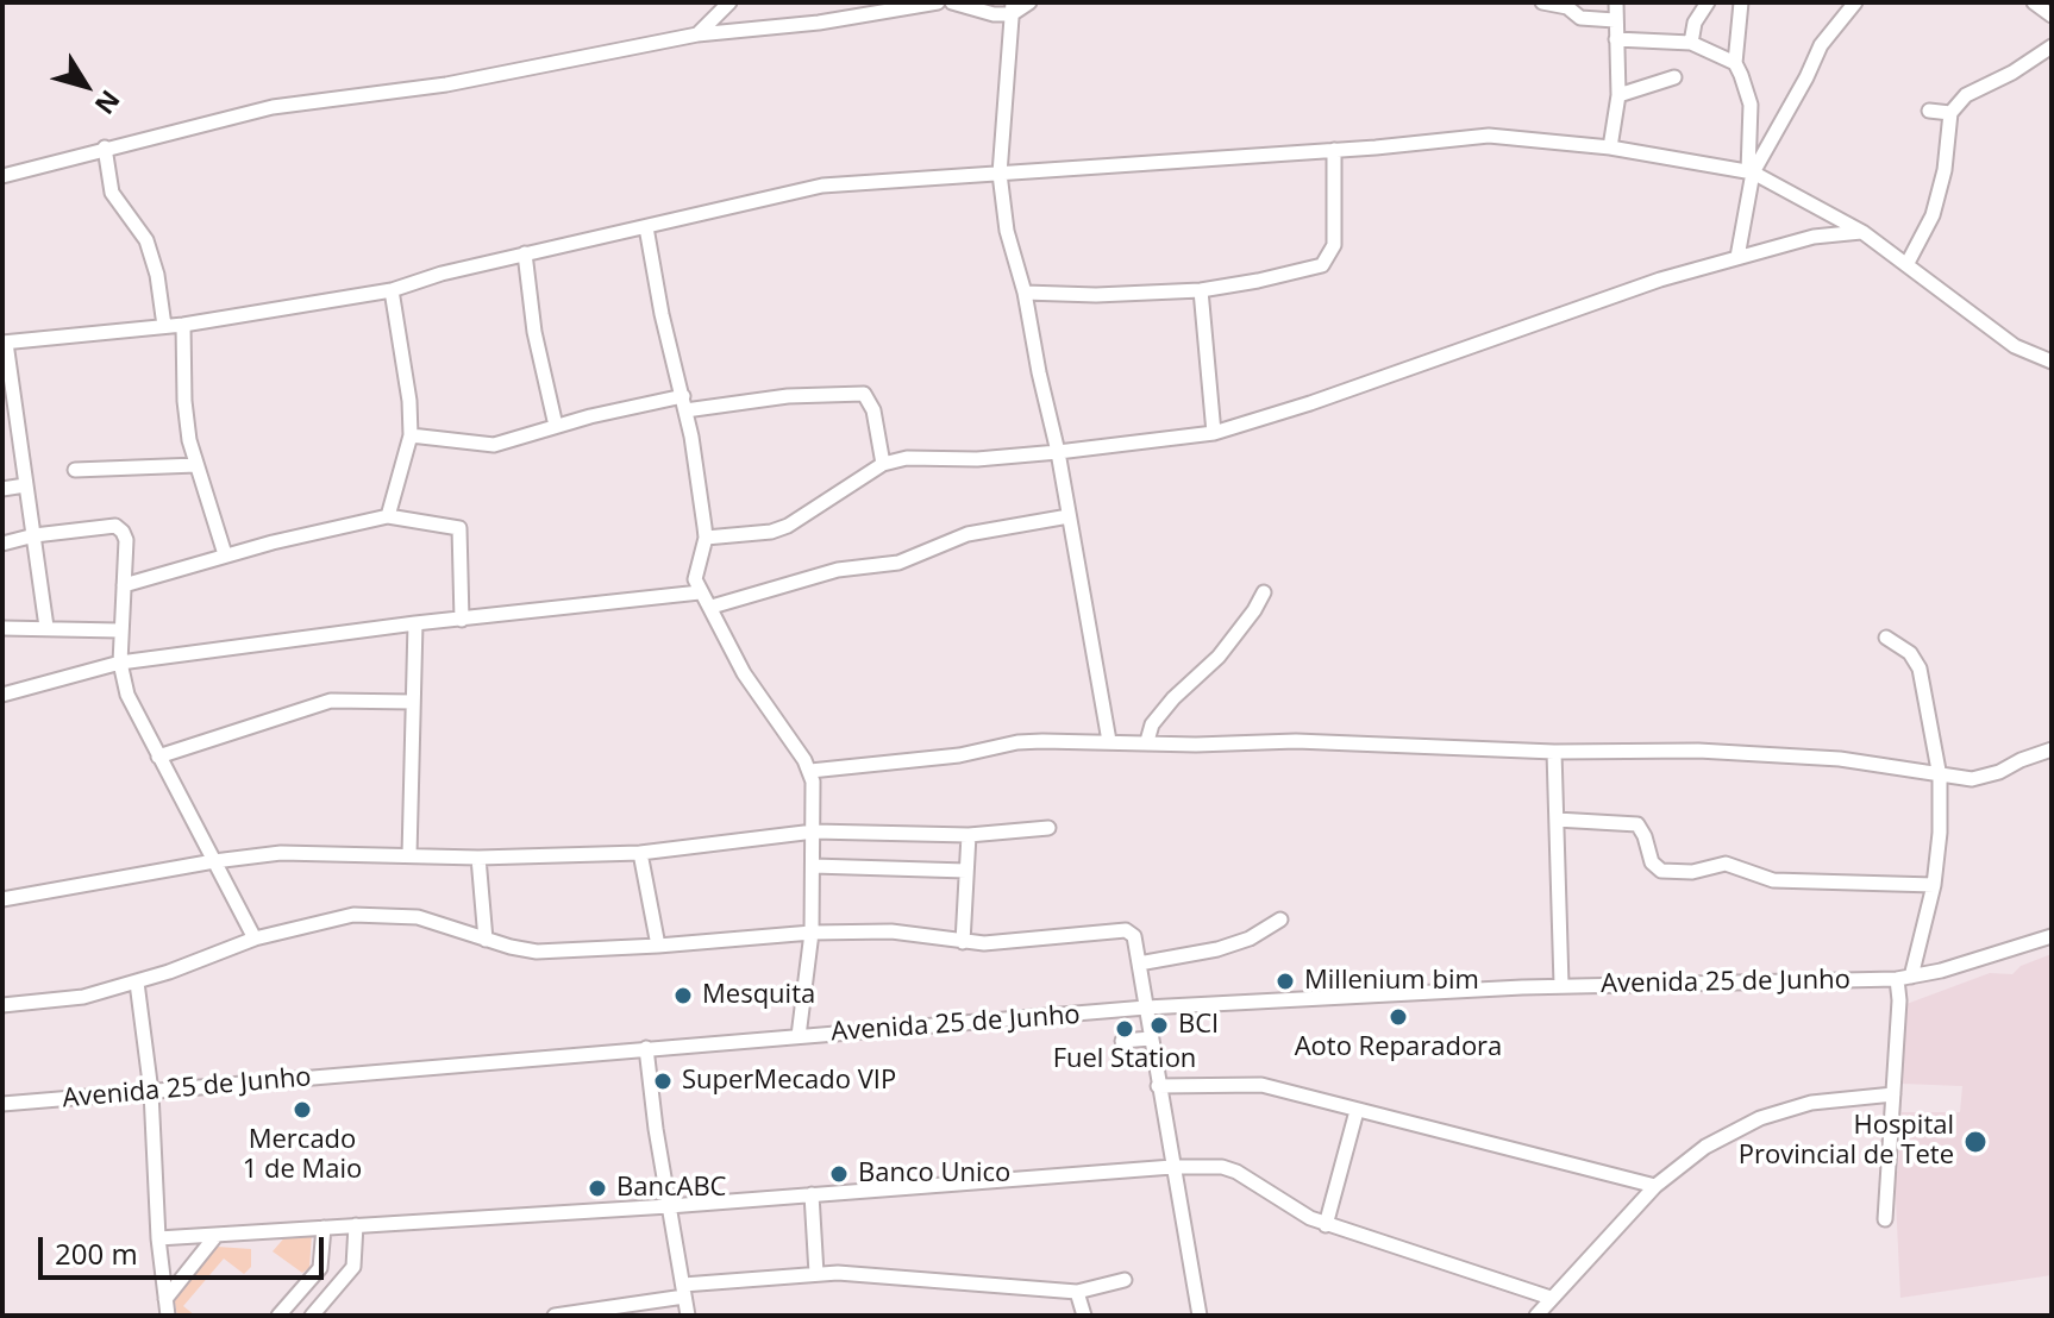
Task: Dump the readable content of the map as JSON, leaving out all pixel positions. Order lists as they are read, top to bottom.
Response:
{
  "streets": {
    "street": ["Avenida 25 de Junho"]
  },
  "places": [
    "Millenium bim",
    "Mesquita",
    "Aoto Reparadora",
    "BCI",
    "Fuel Station",
    "SuperMecado VIP",
    "Mercado 1 de Maio",
    "Hospital Provincial de Tete",
    "Banco Unico",
    "BancABC"
  ],
  "scale_bar": "200 m",
  "north": "bottom right"
}
